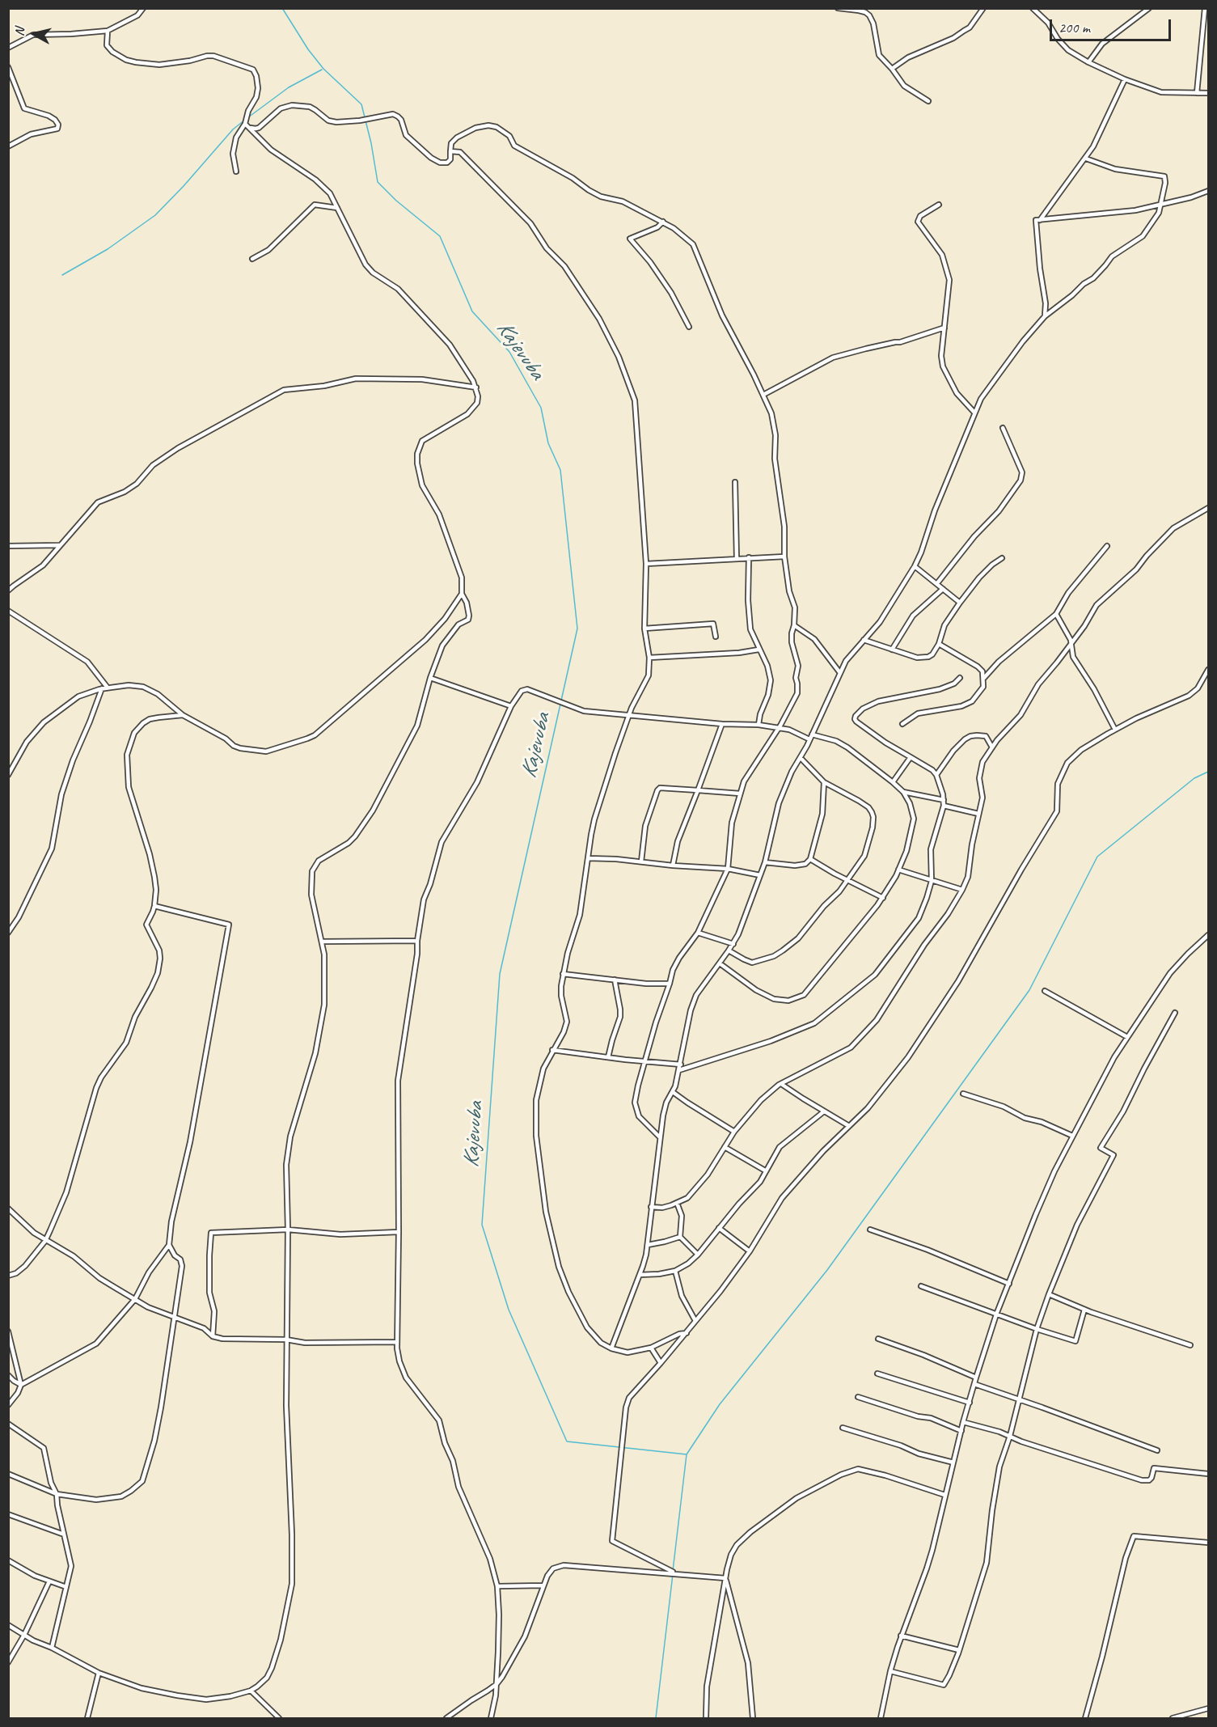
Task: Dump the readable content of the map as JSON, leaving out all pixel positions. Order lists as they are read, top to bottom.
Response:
{
  "water": ["Kajevuba"],
  "scale_bar": "200 m",
  "north": "left"
}
